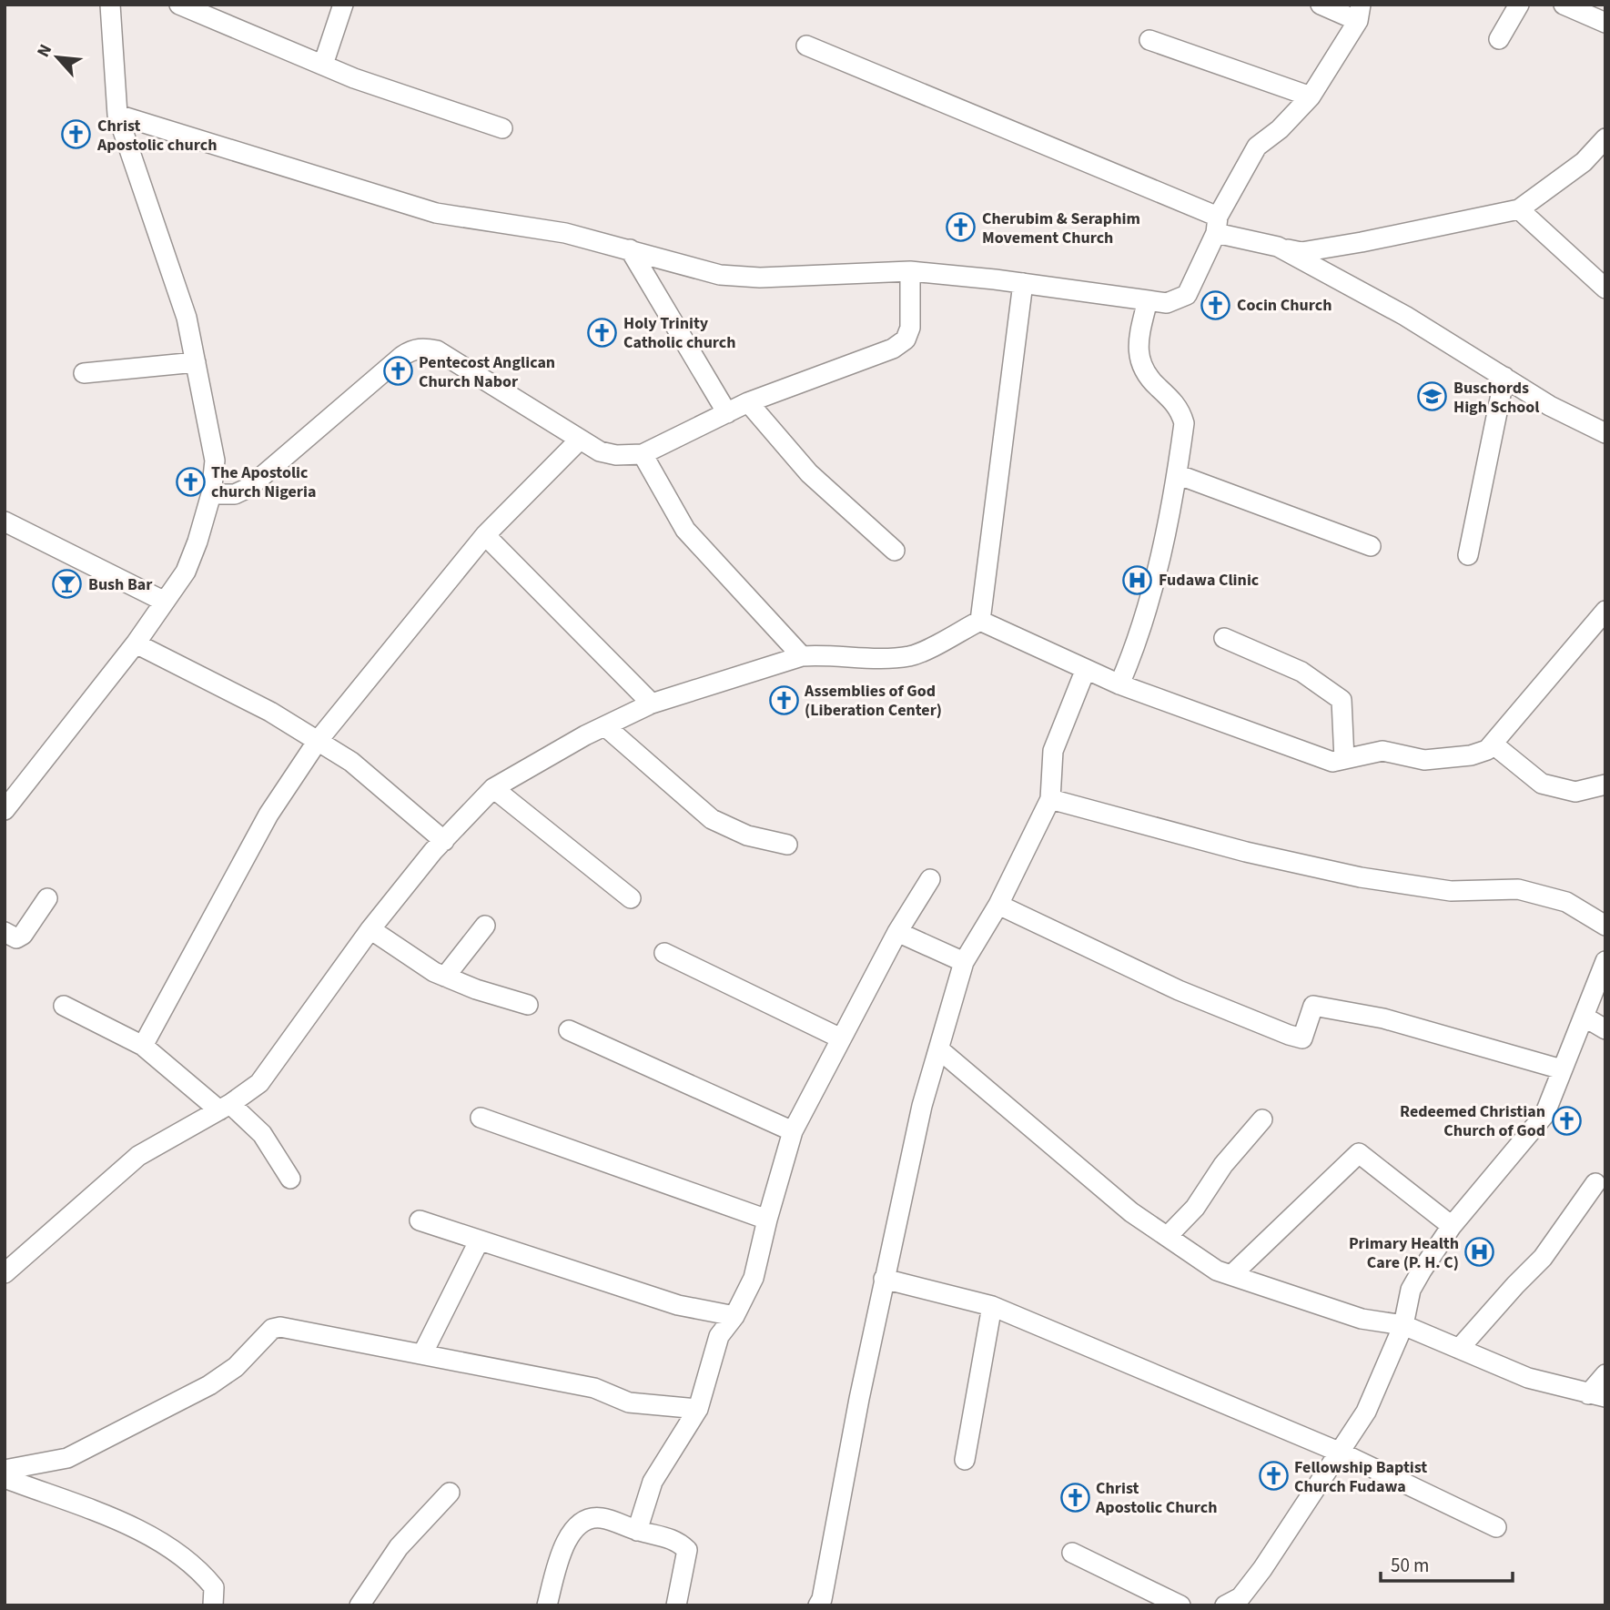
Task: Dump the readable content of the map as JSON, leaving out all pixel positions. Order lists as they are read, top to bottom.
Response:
{
  "places": {
    "church": [
      "Christ Apostolic church",
      "Cherubim & Seraphim Movement Church",
      "Cocin Church",
      "Holy Trinity Catholic church",
      "Pentecost Anglican Church Nabor",
      "The Apostolic church Nigeria",
      "Assemblies of God (Liberation Center)",
      "Redeemed Christian Church of God",
      "Fellowship Baptist Church Fudawa",
      "Christ Apostolic Church"
    ],
    "school or university": ["Buschords High School"],
    "hospital": ["Fudawa Clinic", "Primary Health Care (P. H. C)"],
    "bar": ["Bush Bar"]
  },
  "scale_bar": "50 m",
  "north": "top left"
}
